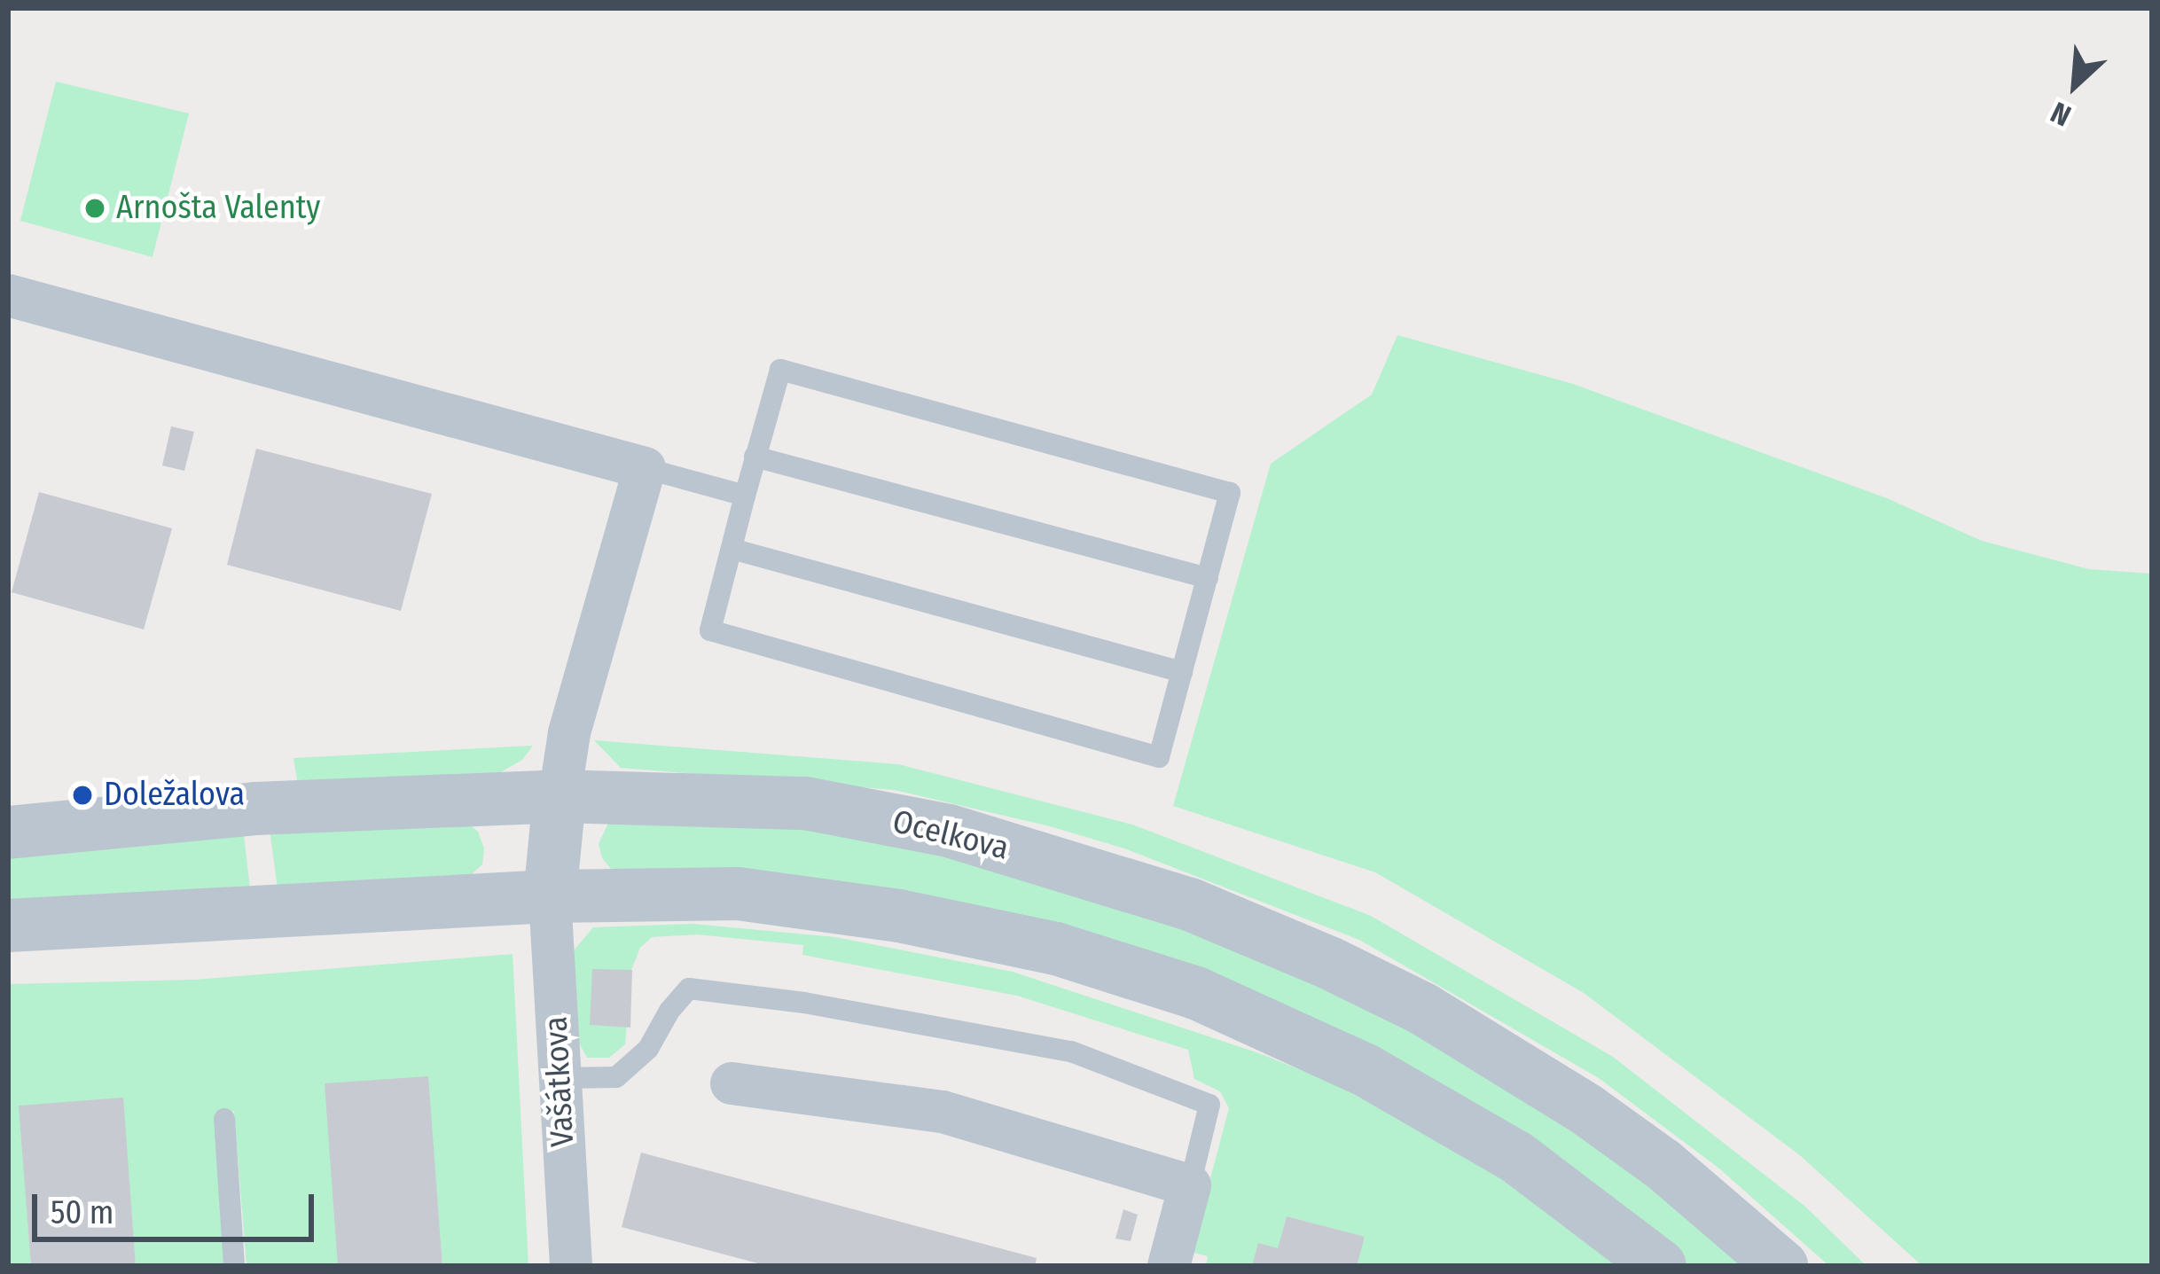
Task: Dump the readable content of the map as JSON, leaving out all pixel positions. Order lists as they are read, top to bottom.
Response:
{
  "streets": {
    "street": ["Ocelkova", "Vašátkova"]
  },
  "places": ["Arnošta Valenty", "Doležalova"],
  "scale_bar": "50 m",
  "north": "bottom left"
}
